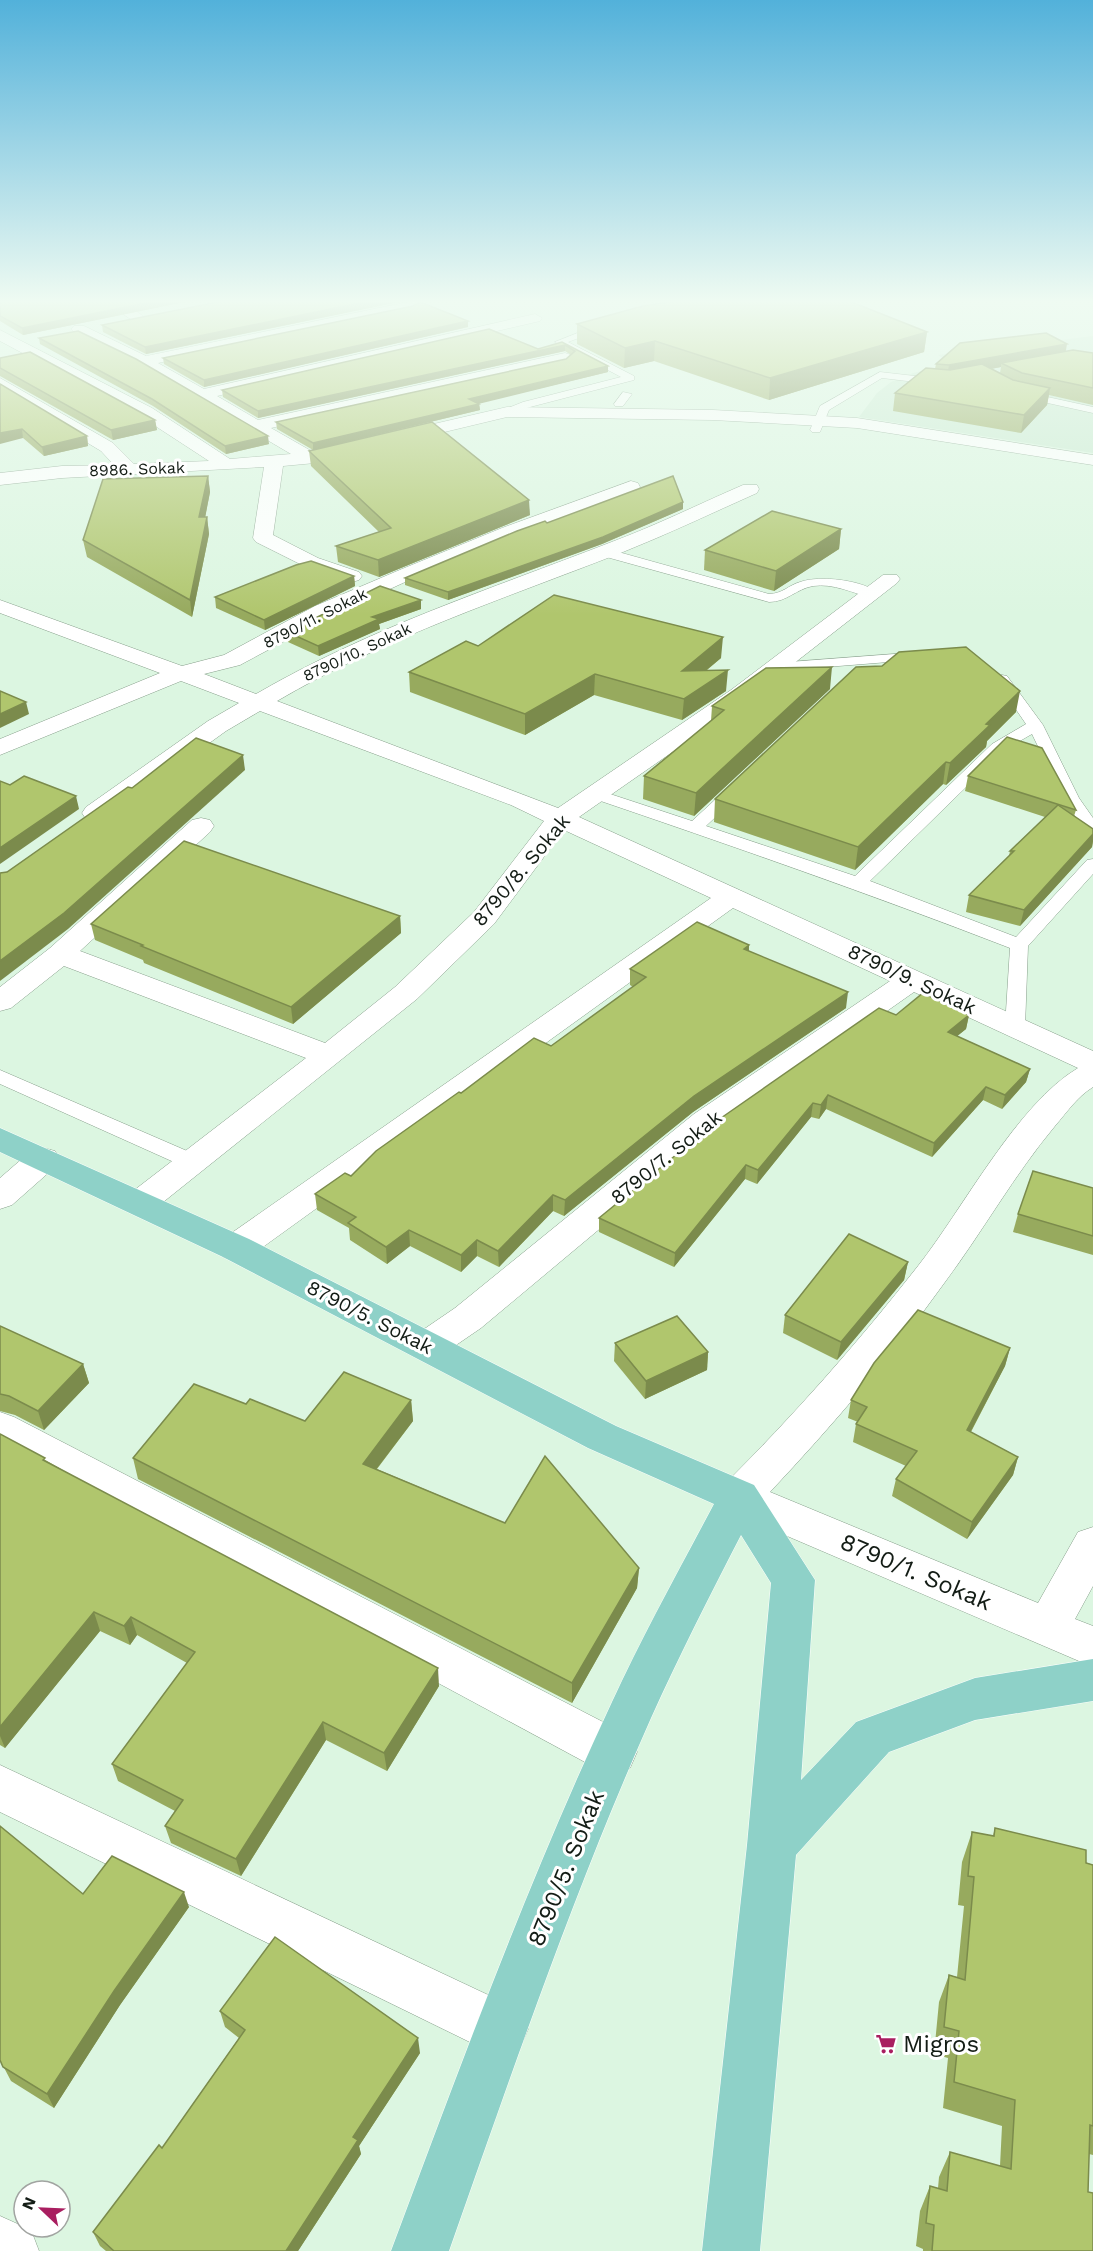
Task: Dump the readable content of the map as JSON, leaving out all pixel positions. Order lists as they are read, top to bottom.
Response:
{
  "streets": {
    "main road": ["8790/5. Sokak"],
    "street": [
      "8986. Sokak",
      "8790/11. Sokak",
      "8790/10. Sokak",
      "8790/8. Sokak",
      "8790/9. Sokak",
      "8790/7. Sokak",
      "8790/1. Sokak"
    ]
  },
  "crossings": [
    ["8790/11. Sokak", "8790/9. Sokak"],
    ["8790/10. Sokak", "8790/9. Sokak"],
    ["8790/8. Sokak", "8790/9. Sokak"],
    ["8790/8. Sokak", "8790/5. Sokak"],
    ["8790/9. Sokak", "8790/7. Sokak"],
    ["8790/7. Sokak", "8790/5. Sokak"],
    ["8790/5. Sokak", "8790/1. Sokak"]
  ],
  "places": {
    "supermarket": ["Migros"]
  },
  "north": "top left"
}
